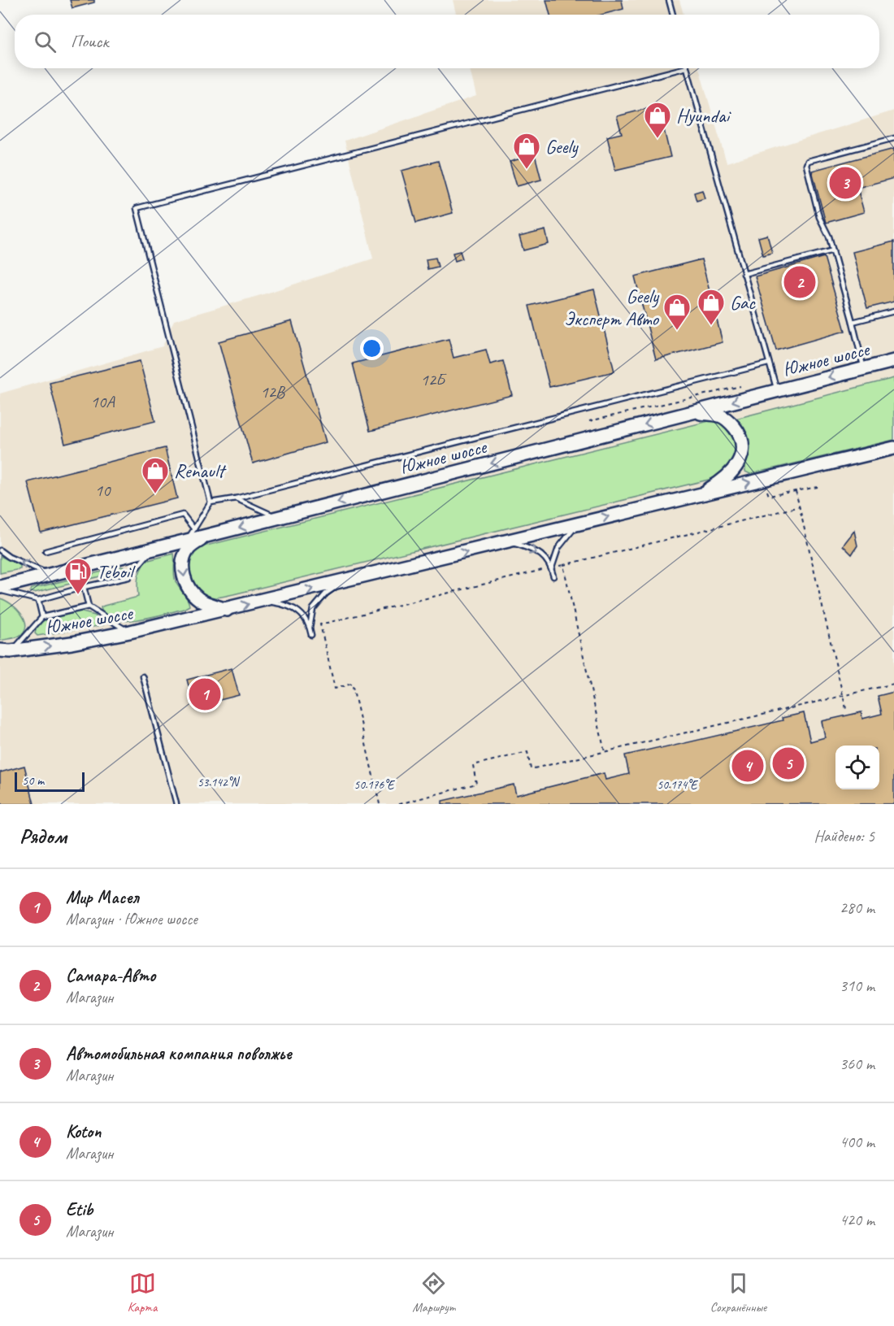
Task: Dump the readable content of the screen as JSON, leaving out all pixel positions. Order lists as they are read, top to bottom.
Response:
{
  "streets": {
    "main road": ["Южное шоссе"]
  },
  "places": {
    "shop": [
      "Hyundai",
      "Geely",
      "Gac",
      "Geely Эксперт Авто",
      "Renault"
    ],
    "fuel station": ["Teboil"]
  },
  "house_numbers": [
    "12Б",
    "12В",
    "10А",
    "10"
  ],
  "scale_bar": "50 m",
  "page": {
    "search": "Поиск",
    "pins": [
      "3",
      "2",
      "1",
      "5",
      "4"
    ],
    "scale": "50 m",
    "heading": ["Рядом", "Найдено: 5"],
    "list": [
      {
        "mark": "1",
        "name": "Мир Масел",
        "note": "Магазин · Южное шоссе",
        "value": "280 m"
      },
      {
        "mark": "2",
        "name": "Самара-Авто",
        "note": "Магазин",
        "value": "310 m"
      },
      {
        "mark": "3",
        "name": "Автомобильная компания поволжье",
        "note": "Магазин",
        "value": "360 m"
      },
      {
        "mark": "4",
        "name": "Koton",
        "note": "Магазин",
        "value": "400 m"
      },
      {
        "mark": "5",
        "name": "Etib",
        "note": "Магазин",
        "value": "420 m"
      }
    ],
    "nav": ["Карта", "Маршрут", "Сохранённые"]
  },
  "coordinates": ["53.142°N", "50.176°E", "50.174°E"]
}
